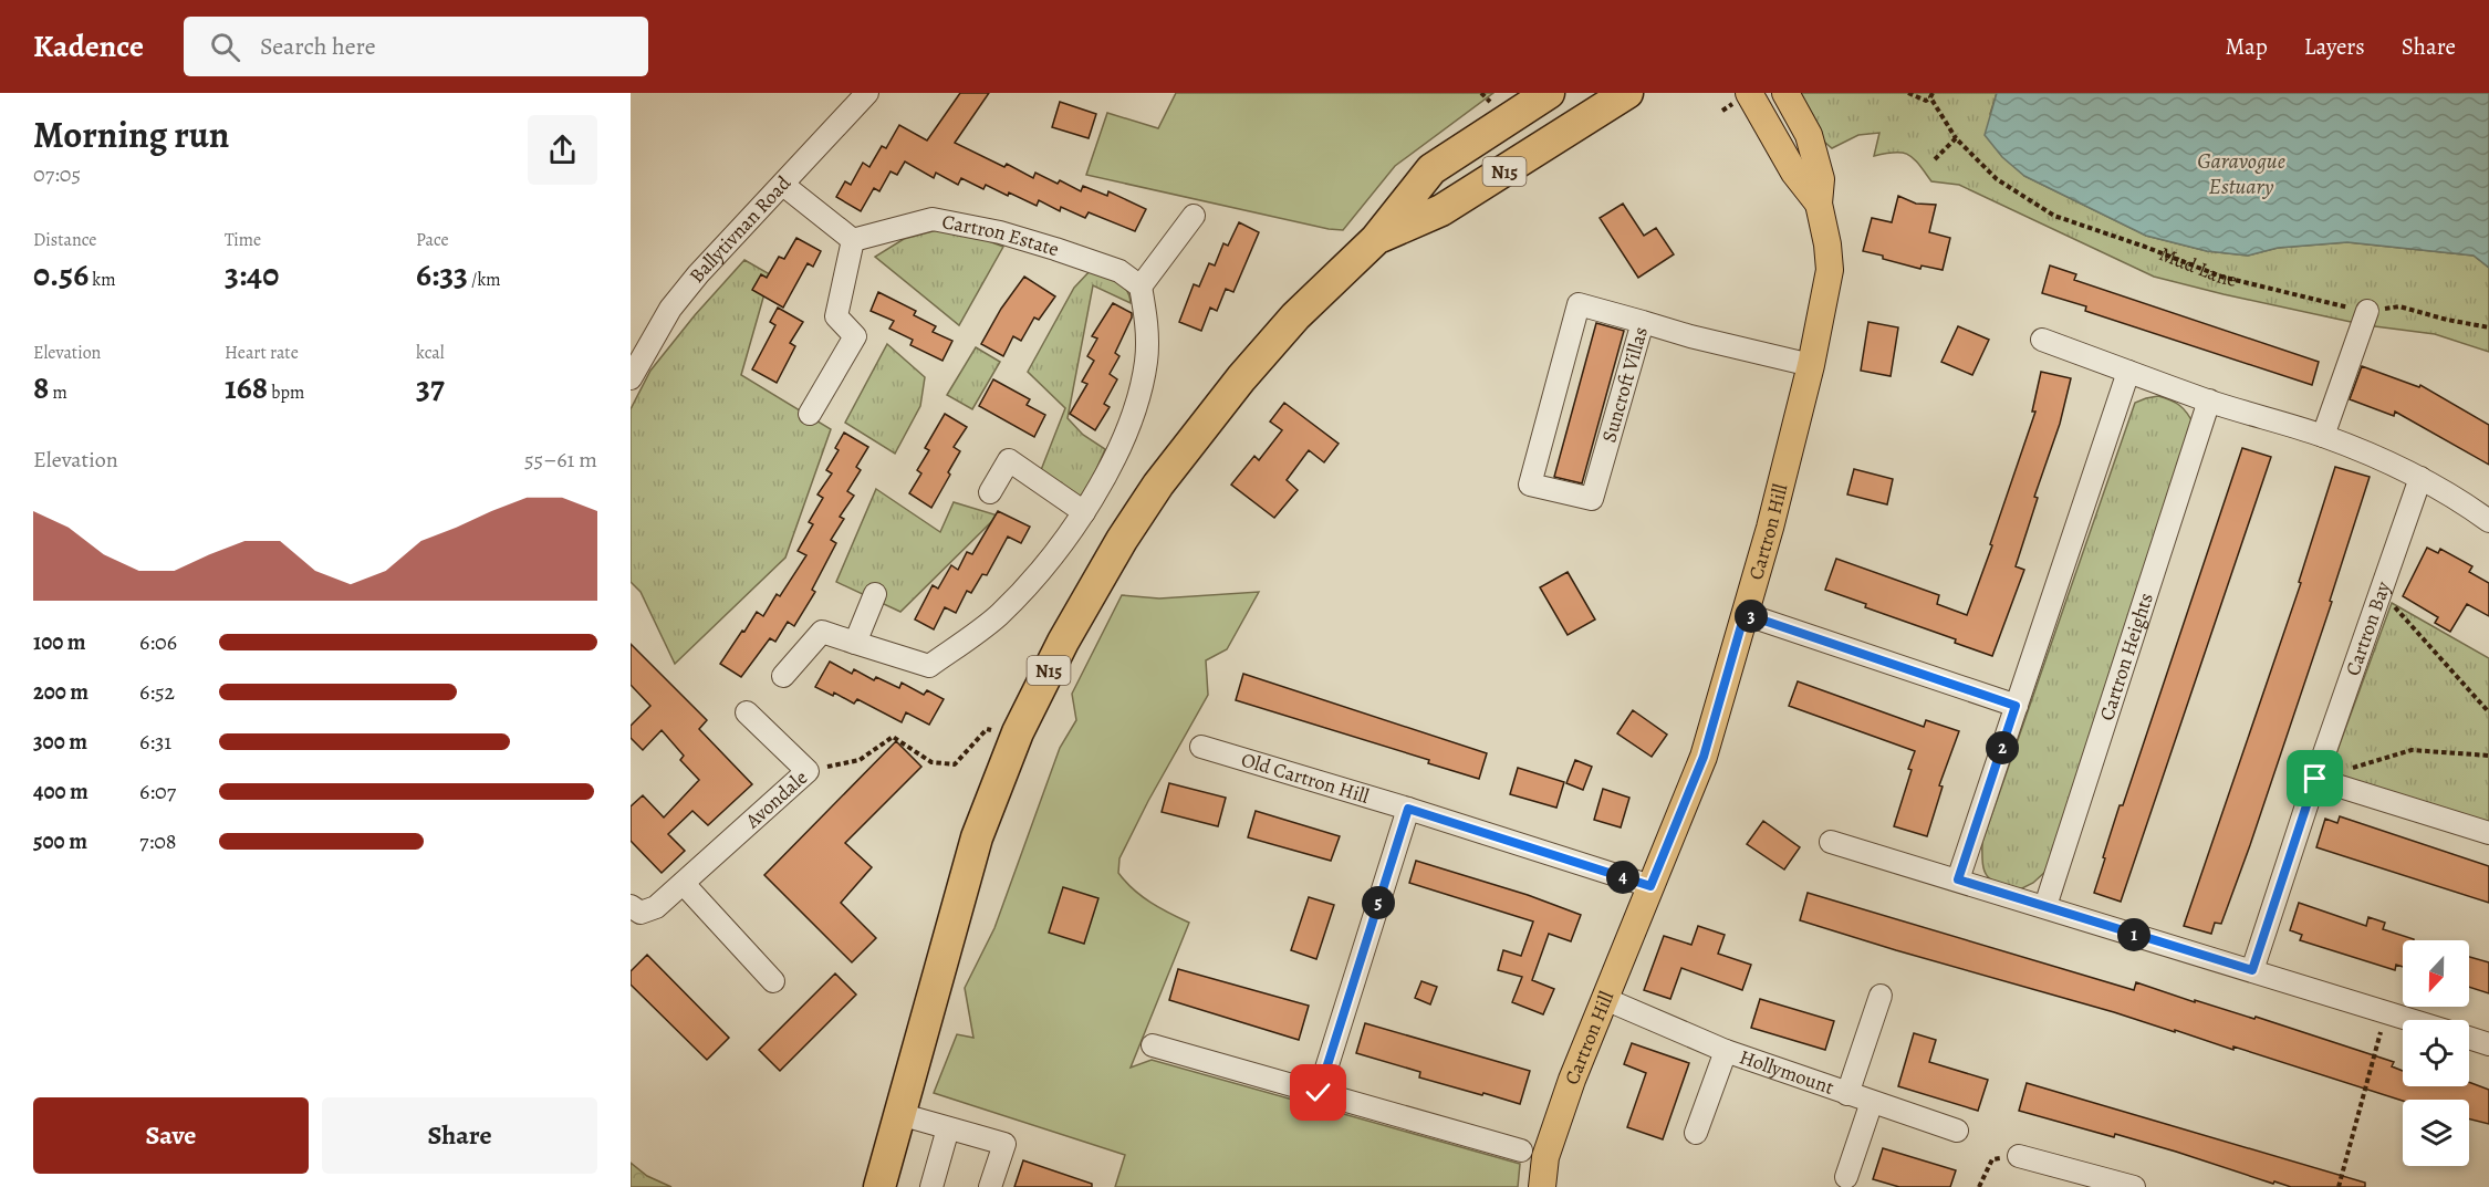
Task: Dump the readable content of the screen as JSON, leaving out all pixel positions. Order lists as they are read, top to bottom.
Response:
{
  "streets": {
    "highway": ["N15"],
    "main road": ["Cartron Hill"],
    "street": [
      "Ballytivnan Road",
      "Cartron Estate",
      "Suncroft Villas",
      "Cartron Bay",
      "Cartron Heights",
      "Old Cartron Hill",
      "Avondale",
      "Hollymount"
    ],
    "path": ["Mud Lane"]
  },
  "crossings": [
    ["Suncroft Villas", "Cartron Hill"],
    ["Cartron Hill", "Old Cartron Hill"],
    ["Cartron Hill", "Hollymount"]
  ],
  "water": ["Garavogue Estuary"],
  "north": "bottom",
  "page": {
    "header": "Kadence",
    "search": "Search here",
    "nav": ["Map", "Layers", "Share"],
    "heading": ["Morning run", "07:05"],
    "stats": [
      ["Distance", "0.56 km"],
      ["Time", "3:40"],
      ["Pace", "6:33 /km"],
      ["Elevation", "8 m"],
      ["Heart rate", "168 bpm"],
      ["kcal", "37"]
    ],
    "chart": ["Elevation", "55–61 m"],
    "pins": [
      "3",
      "2",
      "4",
      "5",
      "1"
    ],
    "list": [
      {
        "name": "100 m",
        "note": "6:06"
      },
      {
        "name": "200 m",
        "note": "6:52"
      },
      {
        "name": "300 m",
        "note": "6:31"
      },
      {
        "name": "400 m",
        "note": "6:07"
      },
      {
        "name": "500 m",
        "note": "7:08"
      }
    ],
    "buttons": ["Save", "Share"]
  }
}
